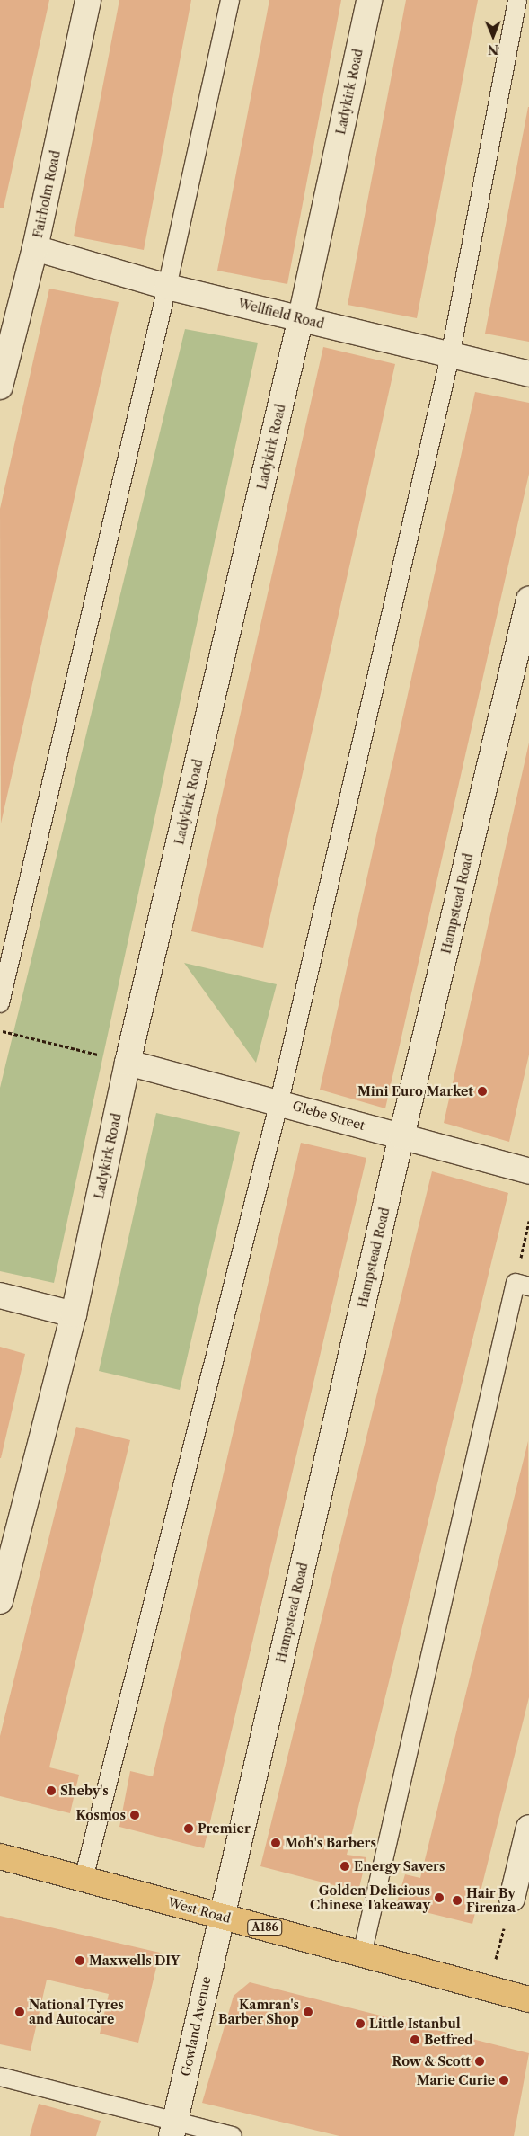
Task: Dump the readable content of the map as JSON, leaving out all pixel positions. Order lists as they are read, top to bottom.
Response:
{
  "streets": {
    "main road": ["West Road", "A186"],
    "street": [
      "Ladykirk Road",
      "Fairholm Road",
      "Wellfield Road",
      "Hampstead Road",
      "Glebe Street",
      "Gowland Avenue"
    ]
  },
  "crossings": [
    ["Ladykirk Road", "Wellfield Road"],
    ["Ladykirk Road", "Glebe Street"],
    ["Fairholm Road", "Wellfield Road"],
    ["Hampstead Road", "Glebe Street"],
    ["Hampstead Road", "West Road"],
    ["Hampstead Road", "Gowland Avenue"],
    ["West Road", "Gowland Avenue"]
  ],
  "places": [
    "Mini Euro Market",
    "Sheby's",
    "Kosmos",
    "Premier",
    "Moh's Barbers",
    "Energy Savers",
    "Golden Delicious Chinese Takeaway",
    "Hair By Firenza",
    "Maxwells DIY",
    "National Tyres and Autocare",
    "Kamran's Barber Shop",
    "Little Istanbul",
    "Betfred",
    "Row & Scott",
    "Marie Curie"
  ],
  "north": "bottom"
}
